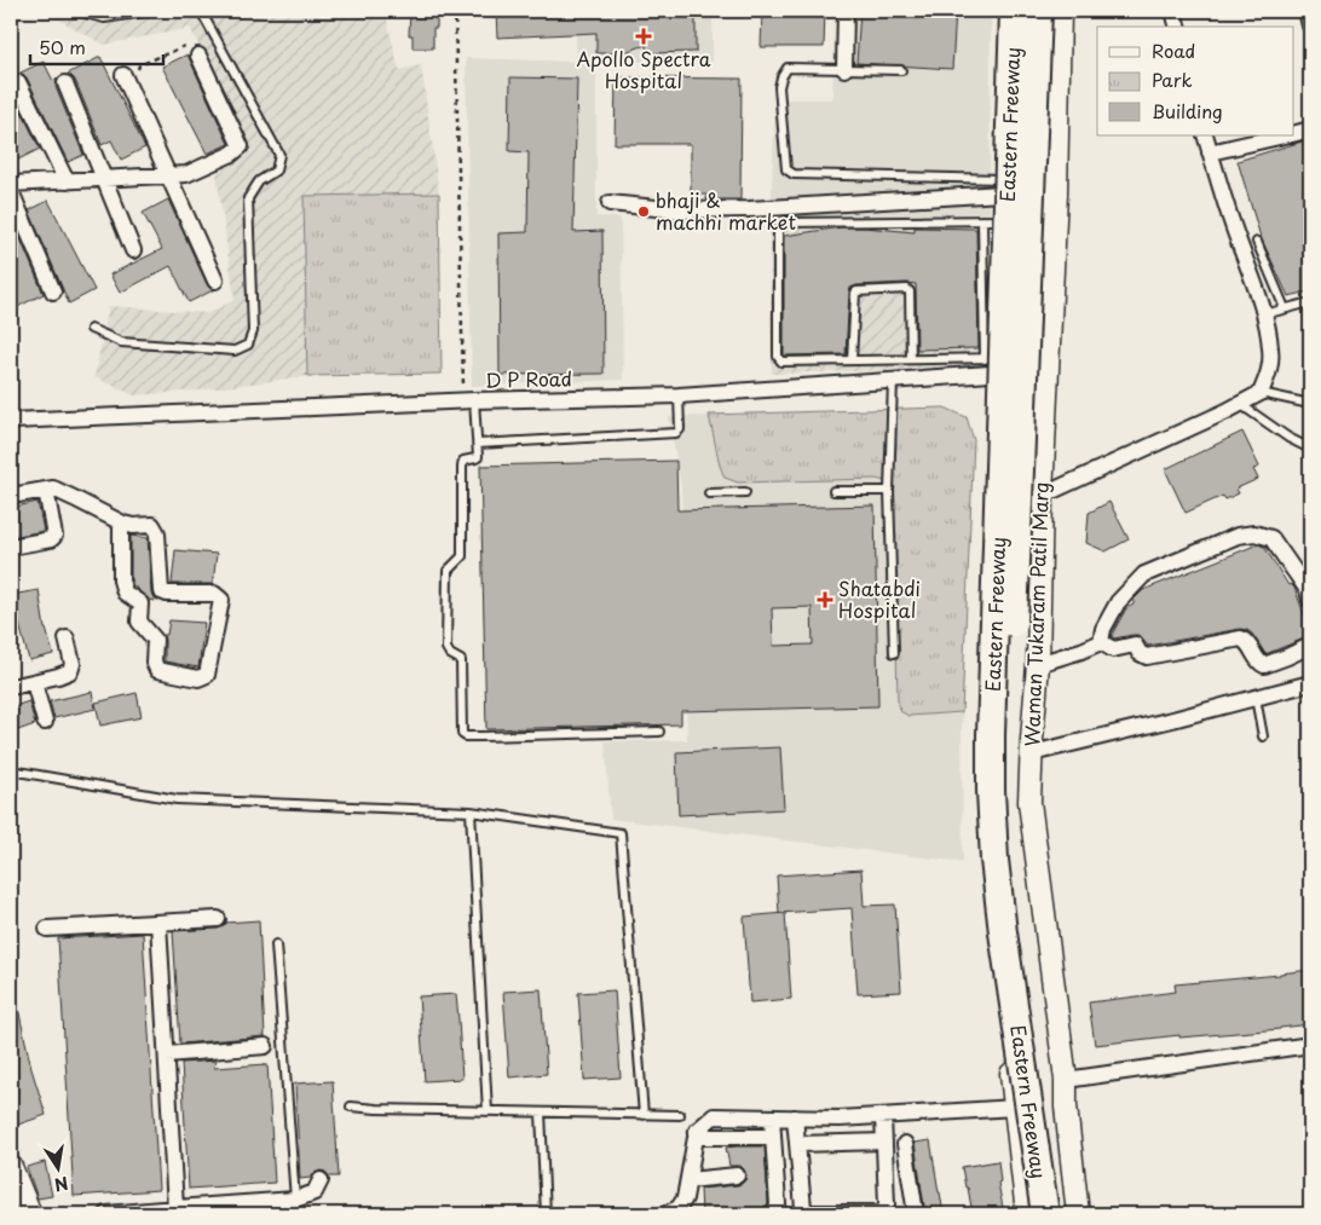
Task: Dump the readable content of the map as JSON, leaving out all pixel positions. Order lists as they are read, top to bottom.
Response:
{
  "streets": {
    "highway": ["Eastern Freeway"],
    "main road": ["Waman Tukaram Patil Marg"],
    "street": ["D P Road"]
  },
  "crossings": [
    ["D P Road", "Waman Tukaram Patil Marg"]
  ],
  "places": {
    "health": ["Apollo Spectra Hospital", "Shatabdi Hospital"],
    "other": ["bhaji & machhi market"]
  },
  "legend": ["Road", "Park", "Building"],
  "scale_bar": "50 m",
  "north": "bottom"
}
